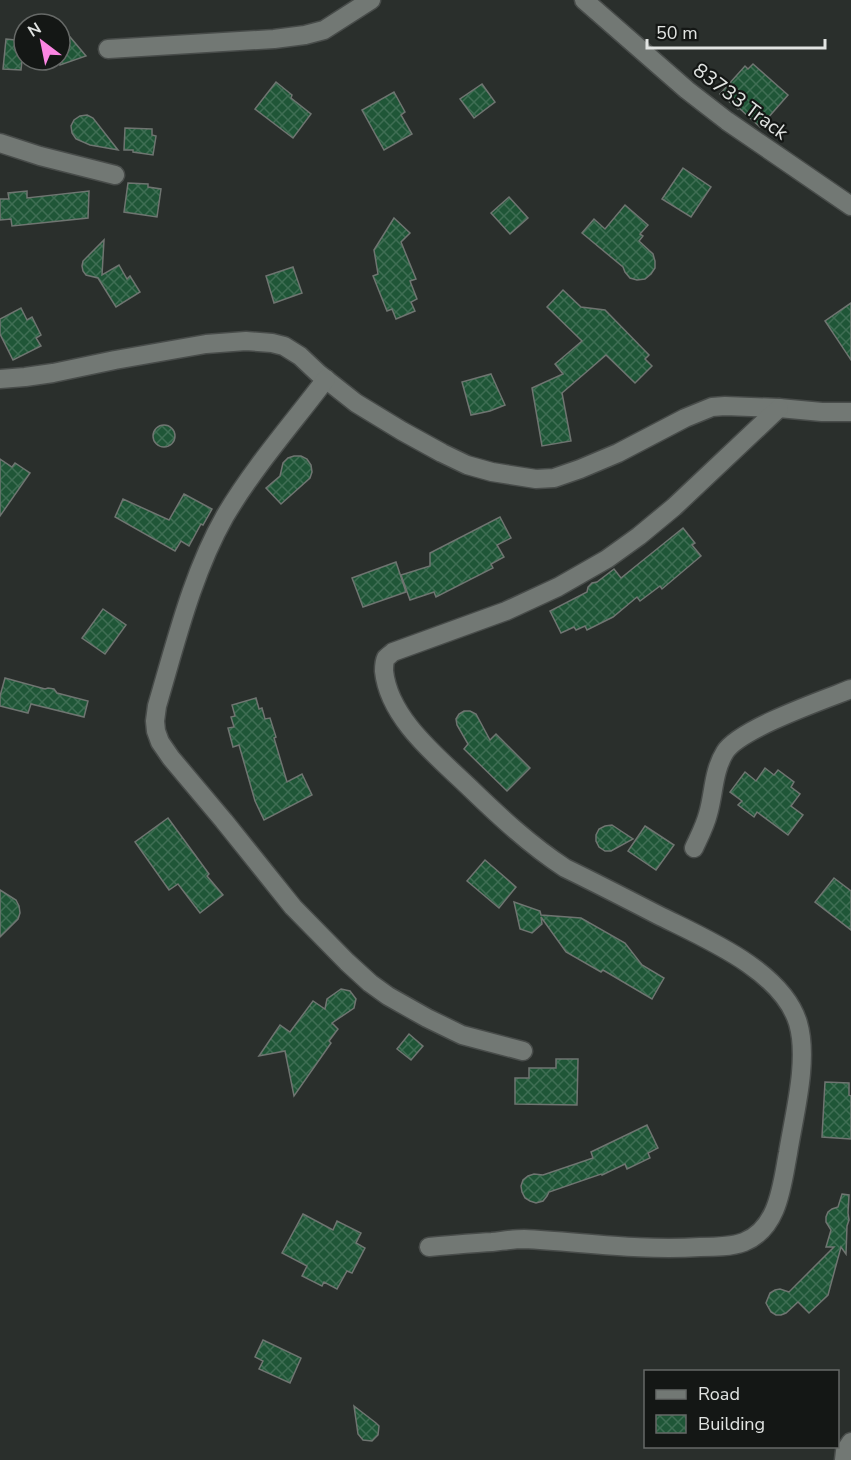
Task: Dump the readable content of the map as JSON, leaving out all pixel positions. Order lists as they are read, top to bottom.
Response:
{
  "streets": {
    "street": ["83733 Track"]
  },
  "legend": ["Road", "Building"],
  "scale_bar": "50 m",
  "north": "top left"
}
